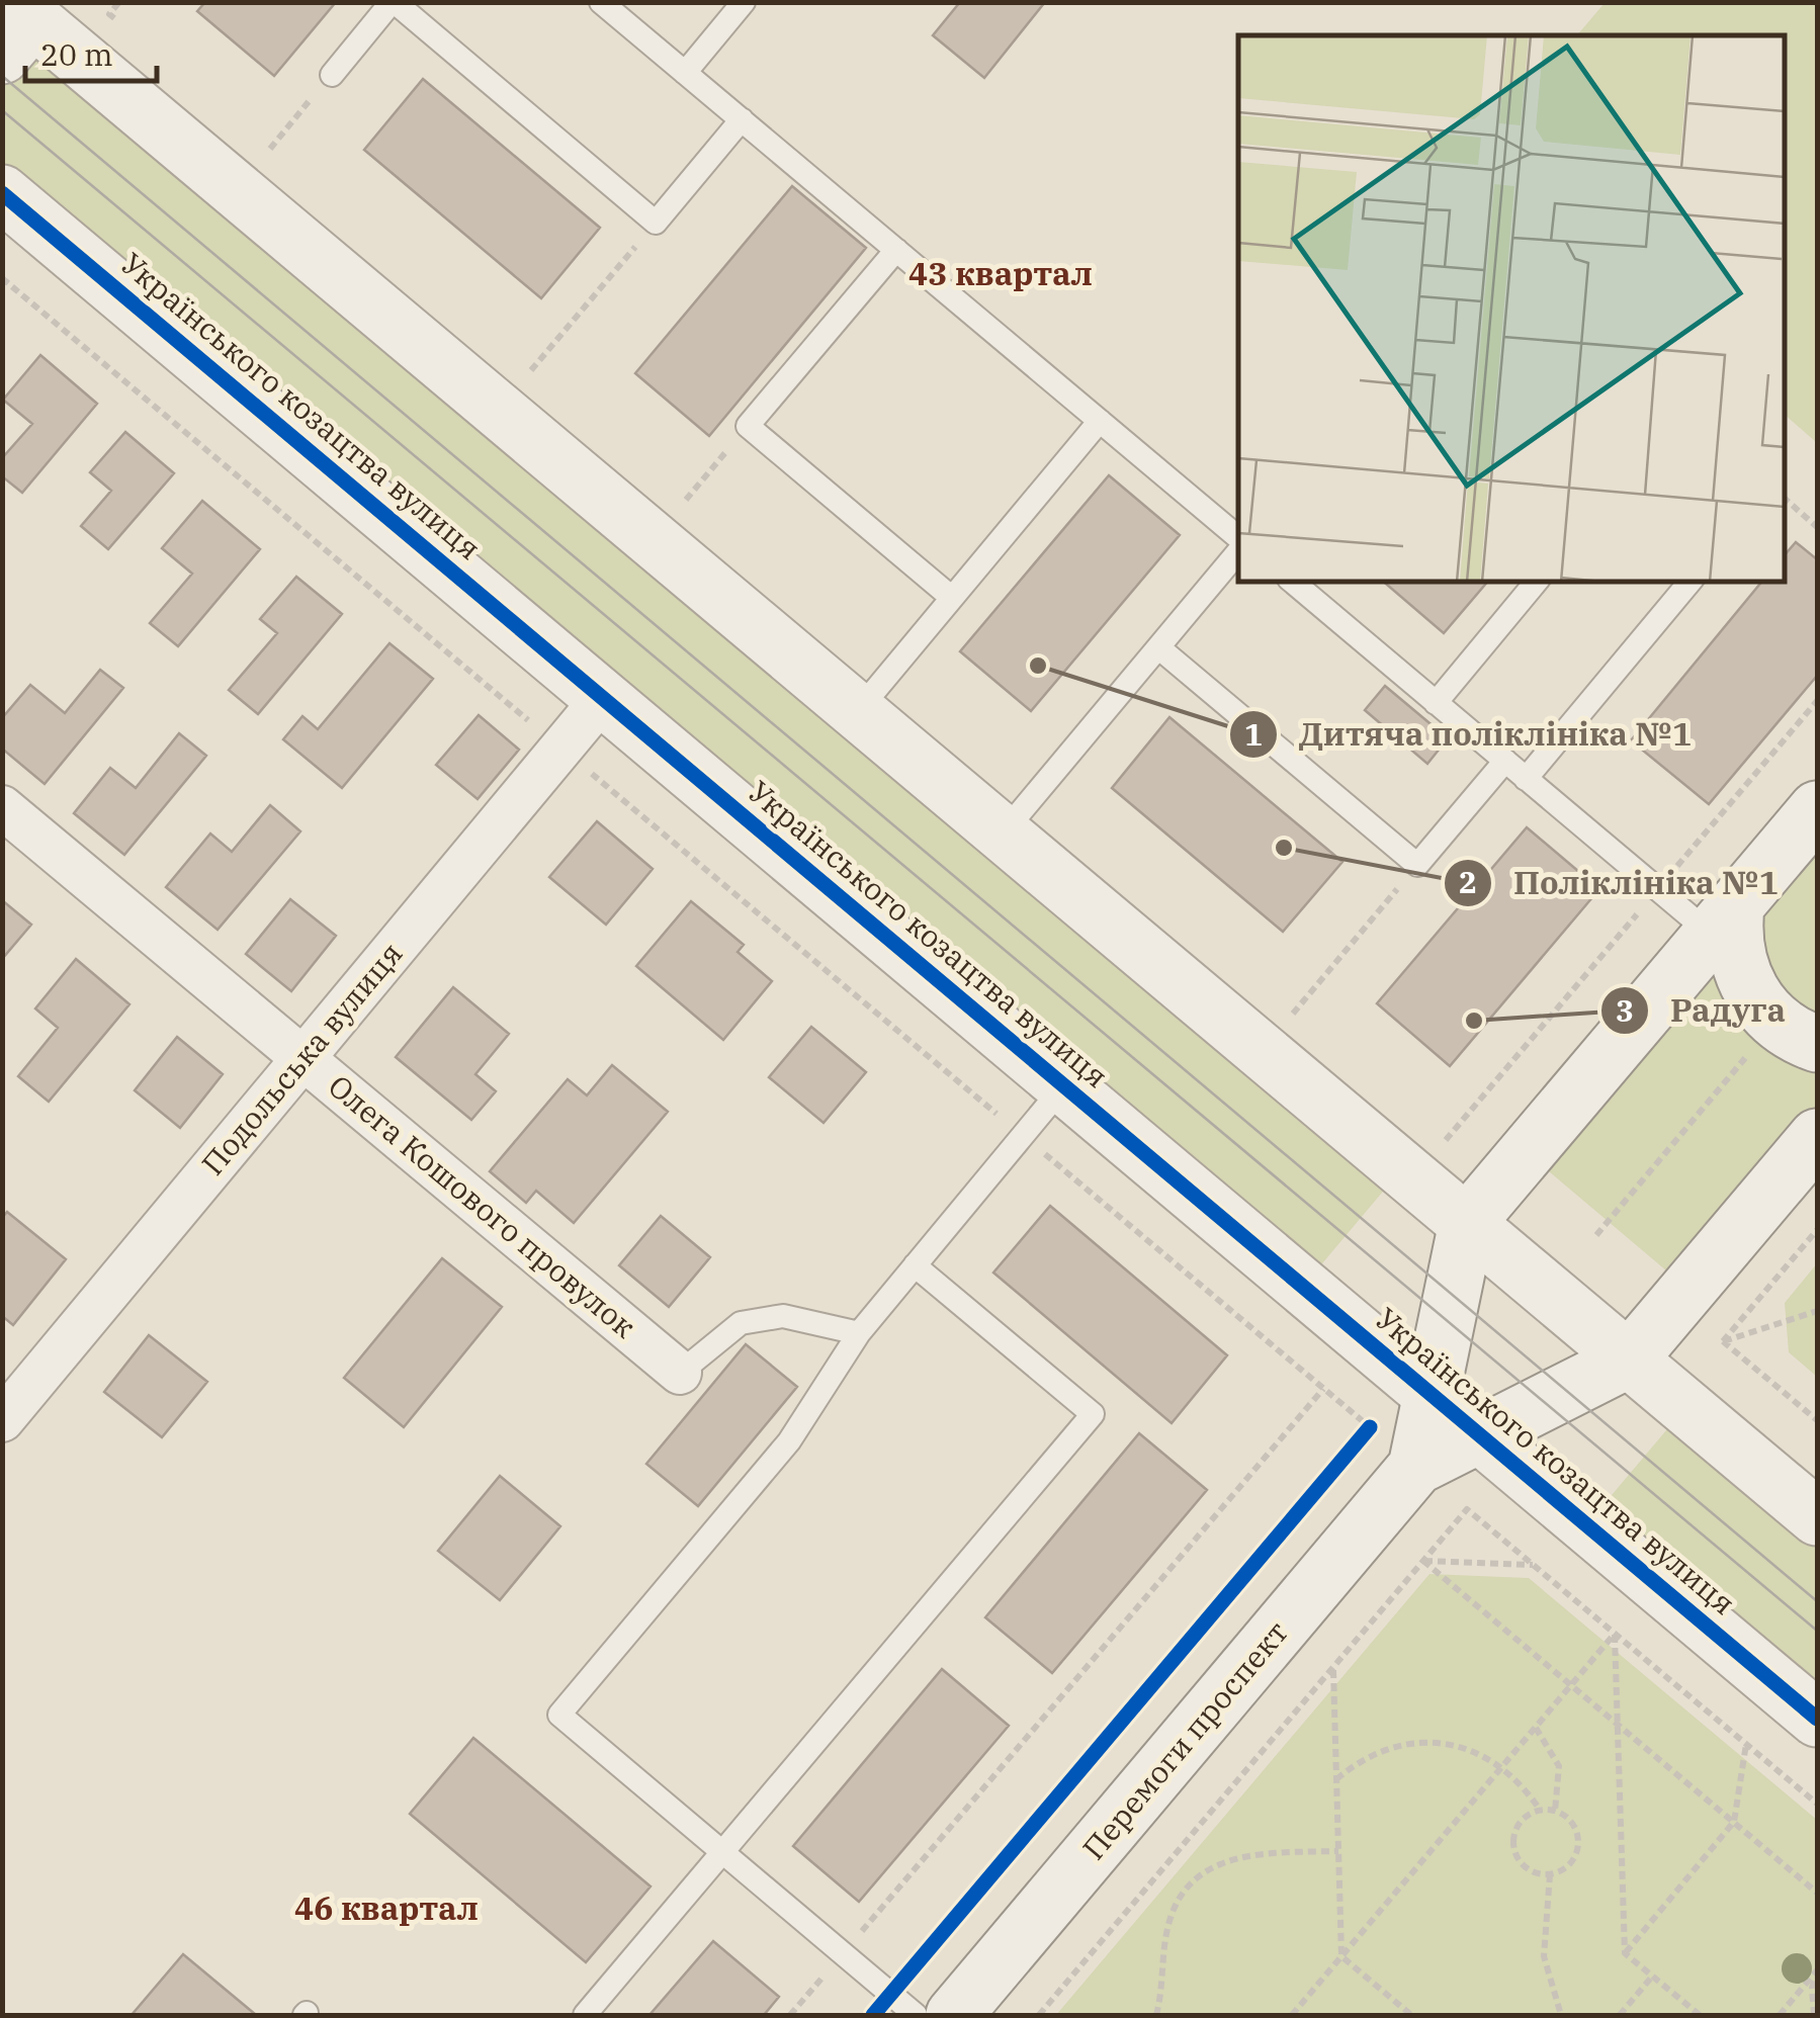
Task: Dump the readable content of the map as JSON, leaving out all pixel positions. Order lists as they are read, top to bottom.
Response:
{
  "streets": {
    "street": [
      "Українського козацтва вулиця",
      "Подольська вулиця",
      "Олега Кошового провулок",
      "Перемоги проспект"
    ]
  },
  "crossings": [
    ["Українського козацтва вулиця", "Подольська вулиця"],
    ["Українського козацтва вулиця", "Перемоги проспект"],
    ["Подольська вулиця", "Олега Кошового провулок"]
  ],
  "districts": ["43 квартал", "46 квартал"],
  "places": ["Дитяча поліклініка №1", "Поліклініка №1", "Радуга"],
  "scale_bar": "20 m"
}
